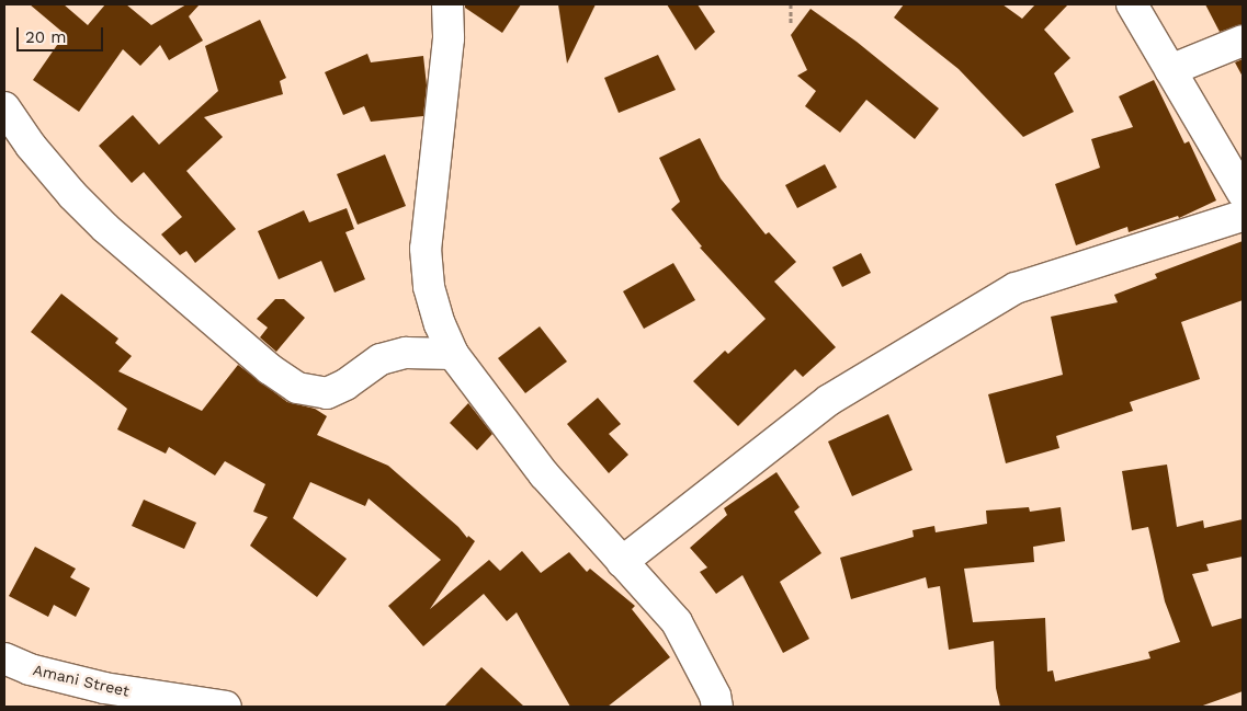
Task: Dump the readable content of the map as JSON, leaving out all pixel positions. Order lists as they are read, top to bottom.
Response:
{
  "streets": {
    "street": ["Amani Street"]
  },
  "scale_bar": "20 m"
}
